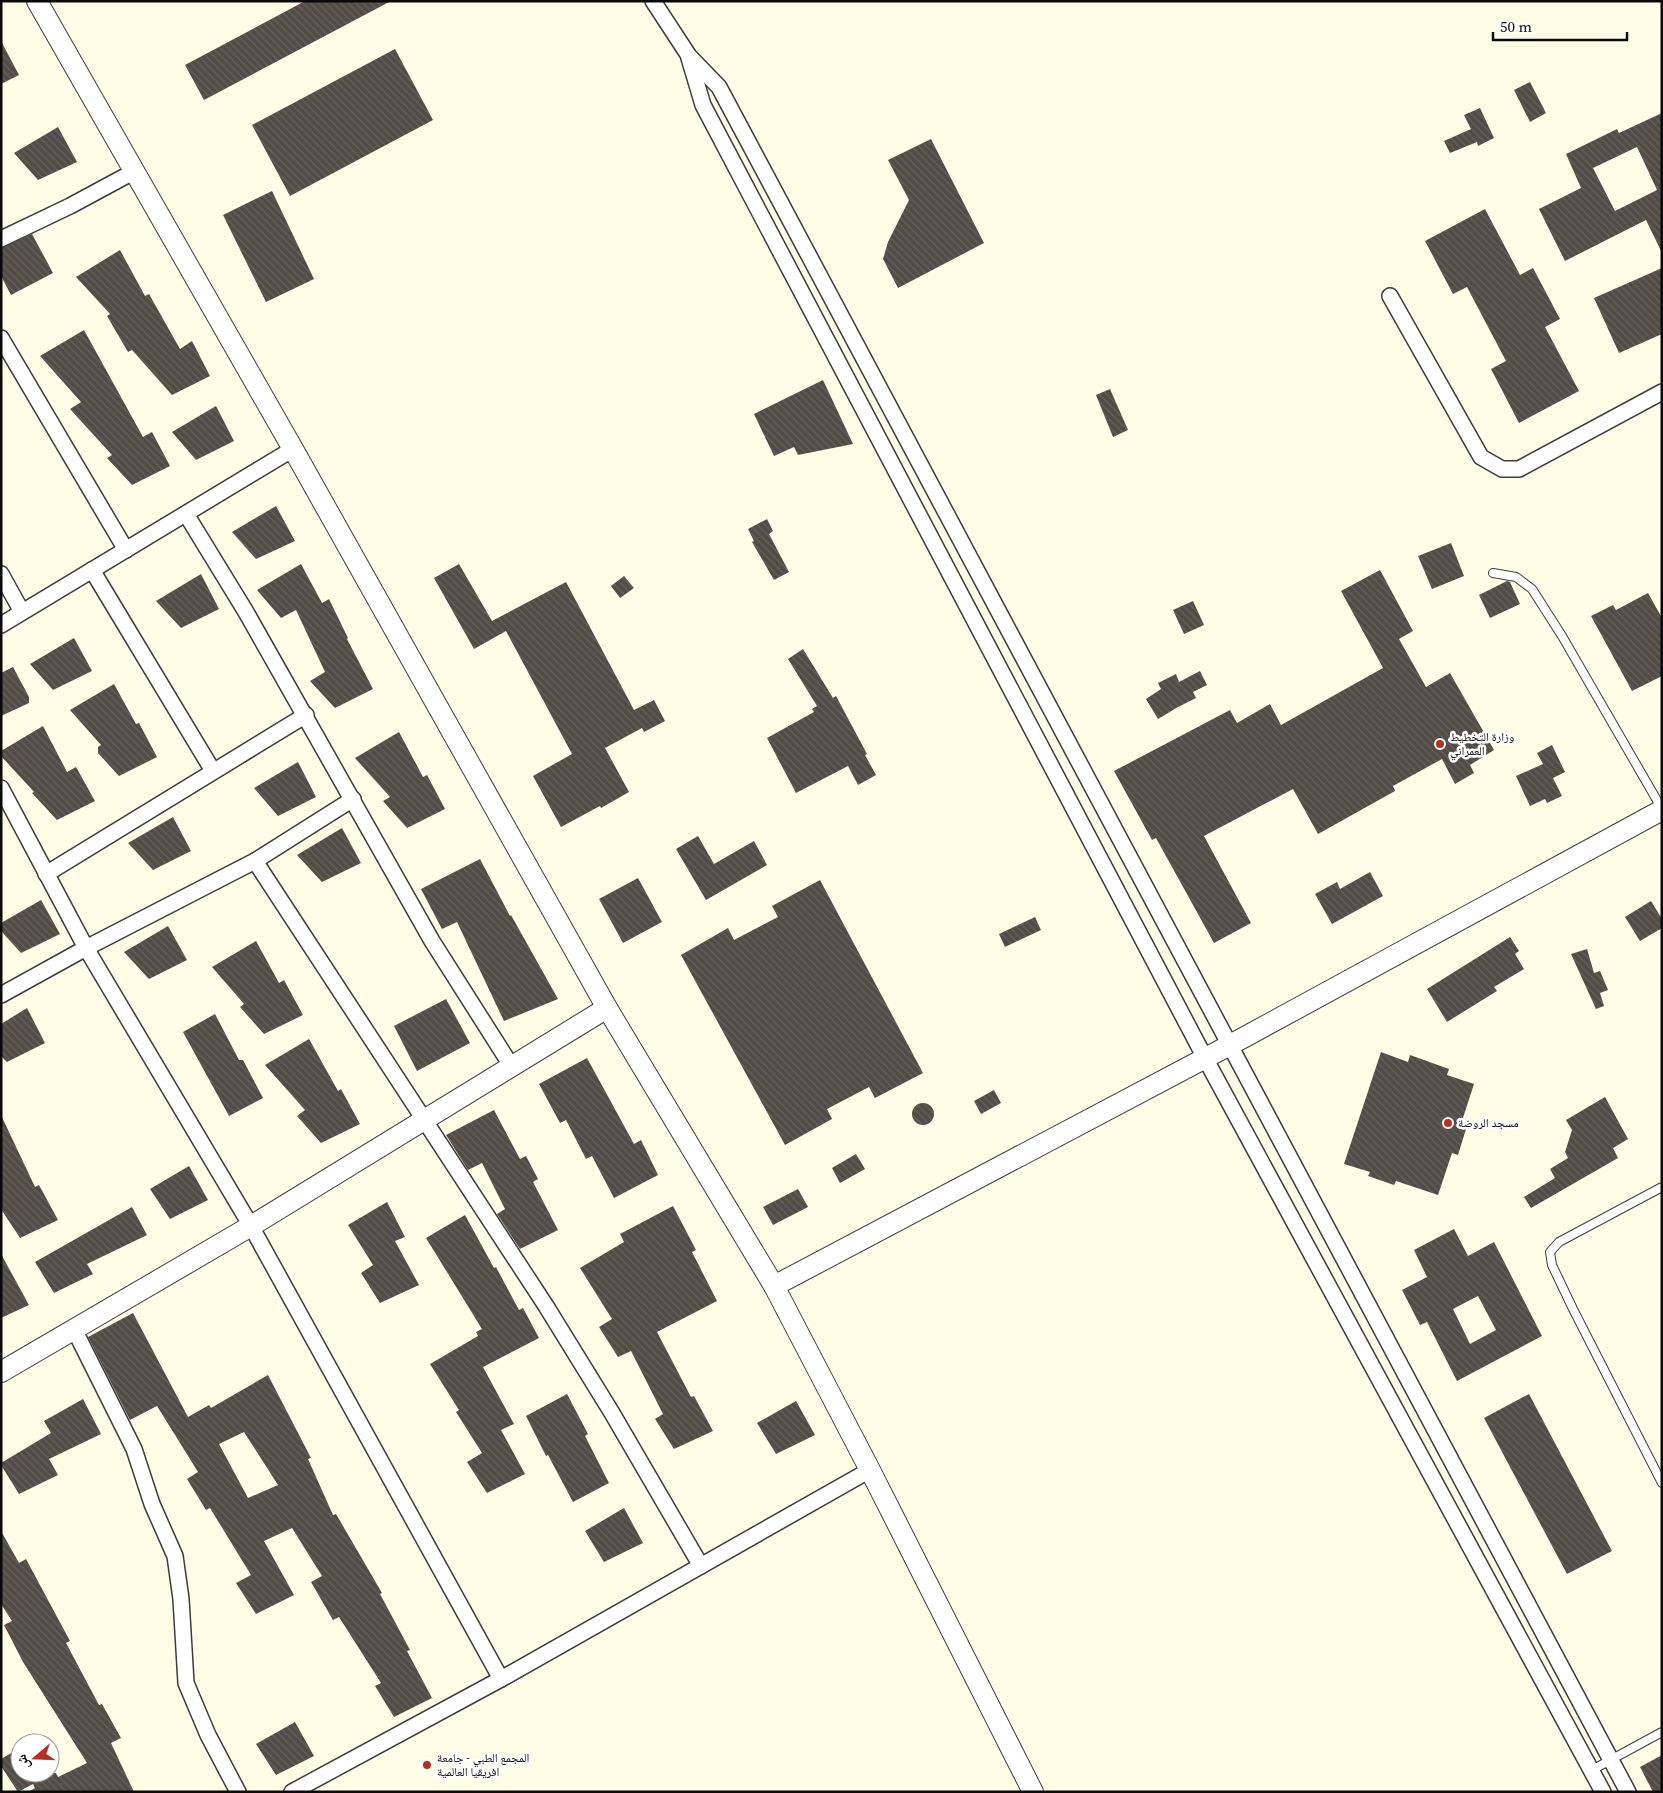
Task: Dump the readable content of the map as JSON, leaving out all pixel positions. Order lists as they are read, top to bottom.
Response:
{
  "places": ["وزارة التخطيط العمراني", "مسجد الروضة", "المجمع الطبي - جامعة افريقيا العالمية"],
  "scale_bar": "50 m",
  "north": "left"
}
